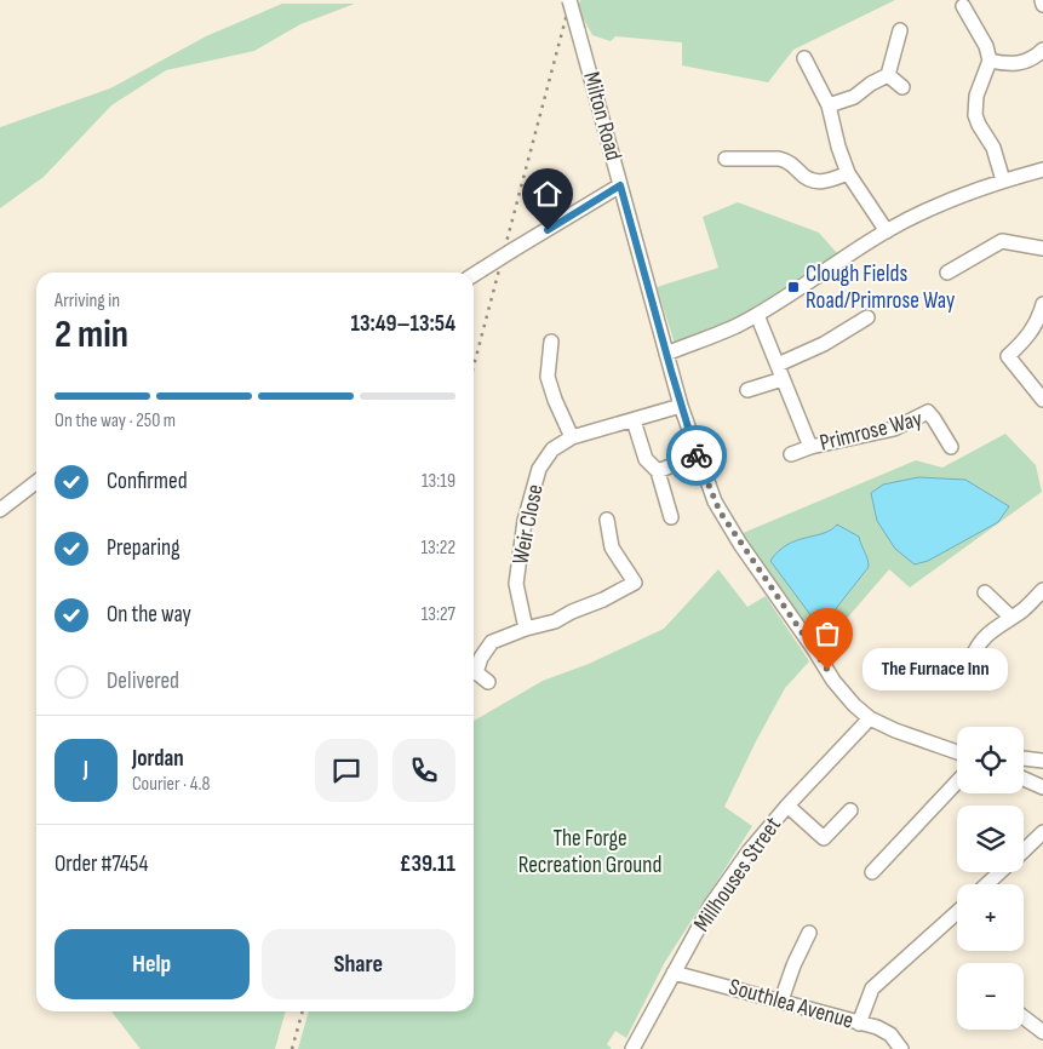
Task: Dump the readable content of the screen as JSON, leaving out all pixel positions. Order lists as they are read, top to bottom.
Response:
{
  "streets": {
    "street": [
      "Milton Road",
      "Primrose Way",
      "Weir Close",
      "Millhouses Street",
      "Southlea Avenue"
    ]
  },
  "crossings": [
    ["Milton Road", "Weir Close"],
    ["Milton Road", "Millhouses Street"],
    ["Millhouses Street", "Southlea Avenue"]
  ],
  "parks": ["The Forge Recreation Ground"],
  "places": {
    "transit": ["Clough Fields Road/Primrose Way"],
    "other": ["The Furnace Inn"]
  },
  "page": {
    "heading": ["2 min", "Arriving in", "13:49–13:54"],
    "panel": [
      "Jordan",
      "Courier · 4.8",
      "Order #7454",
      "£39.11"
    ],
    "bar": "On the way · 250 m",
    "list": [
      ["Confirmed", "13:19"],
      ["Preparing", "13:22"],
      ["On the way", "13:27"],
      "Delivered"
    ],
    "bubble": "The Furnace Inn",
    "map_buttons": ["+", "−"],
    "round": "J",
    "buttons": ["Help", "Share"]
  }
}
